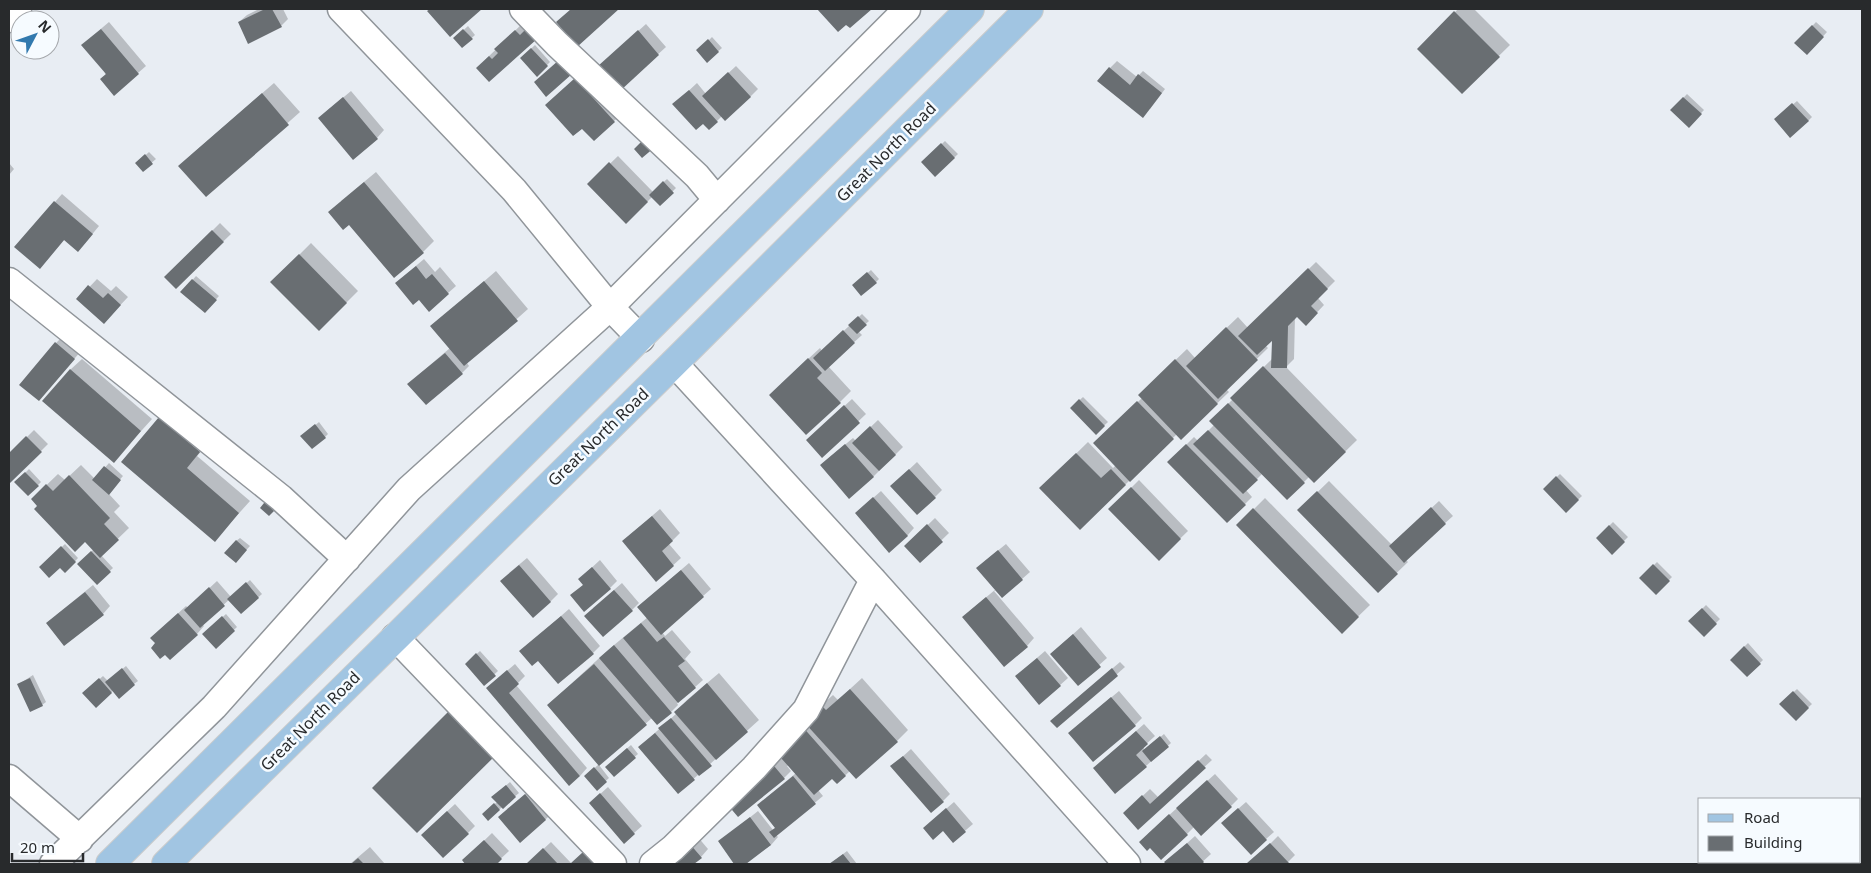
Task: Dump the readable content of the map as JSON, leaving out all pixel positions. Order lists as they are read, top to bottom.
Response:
{
  "streets": {
    "main road": ["Great North Road"]
  },
  "legend": ["Road", "Building"],
  "scale_bar": "20 m",
  "north": "top right"
}
